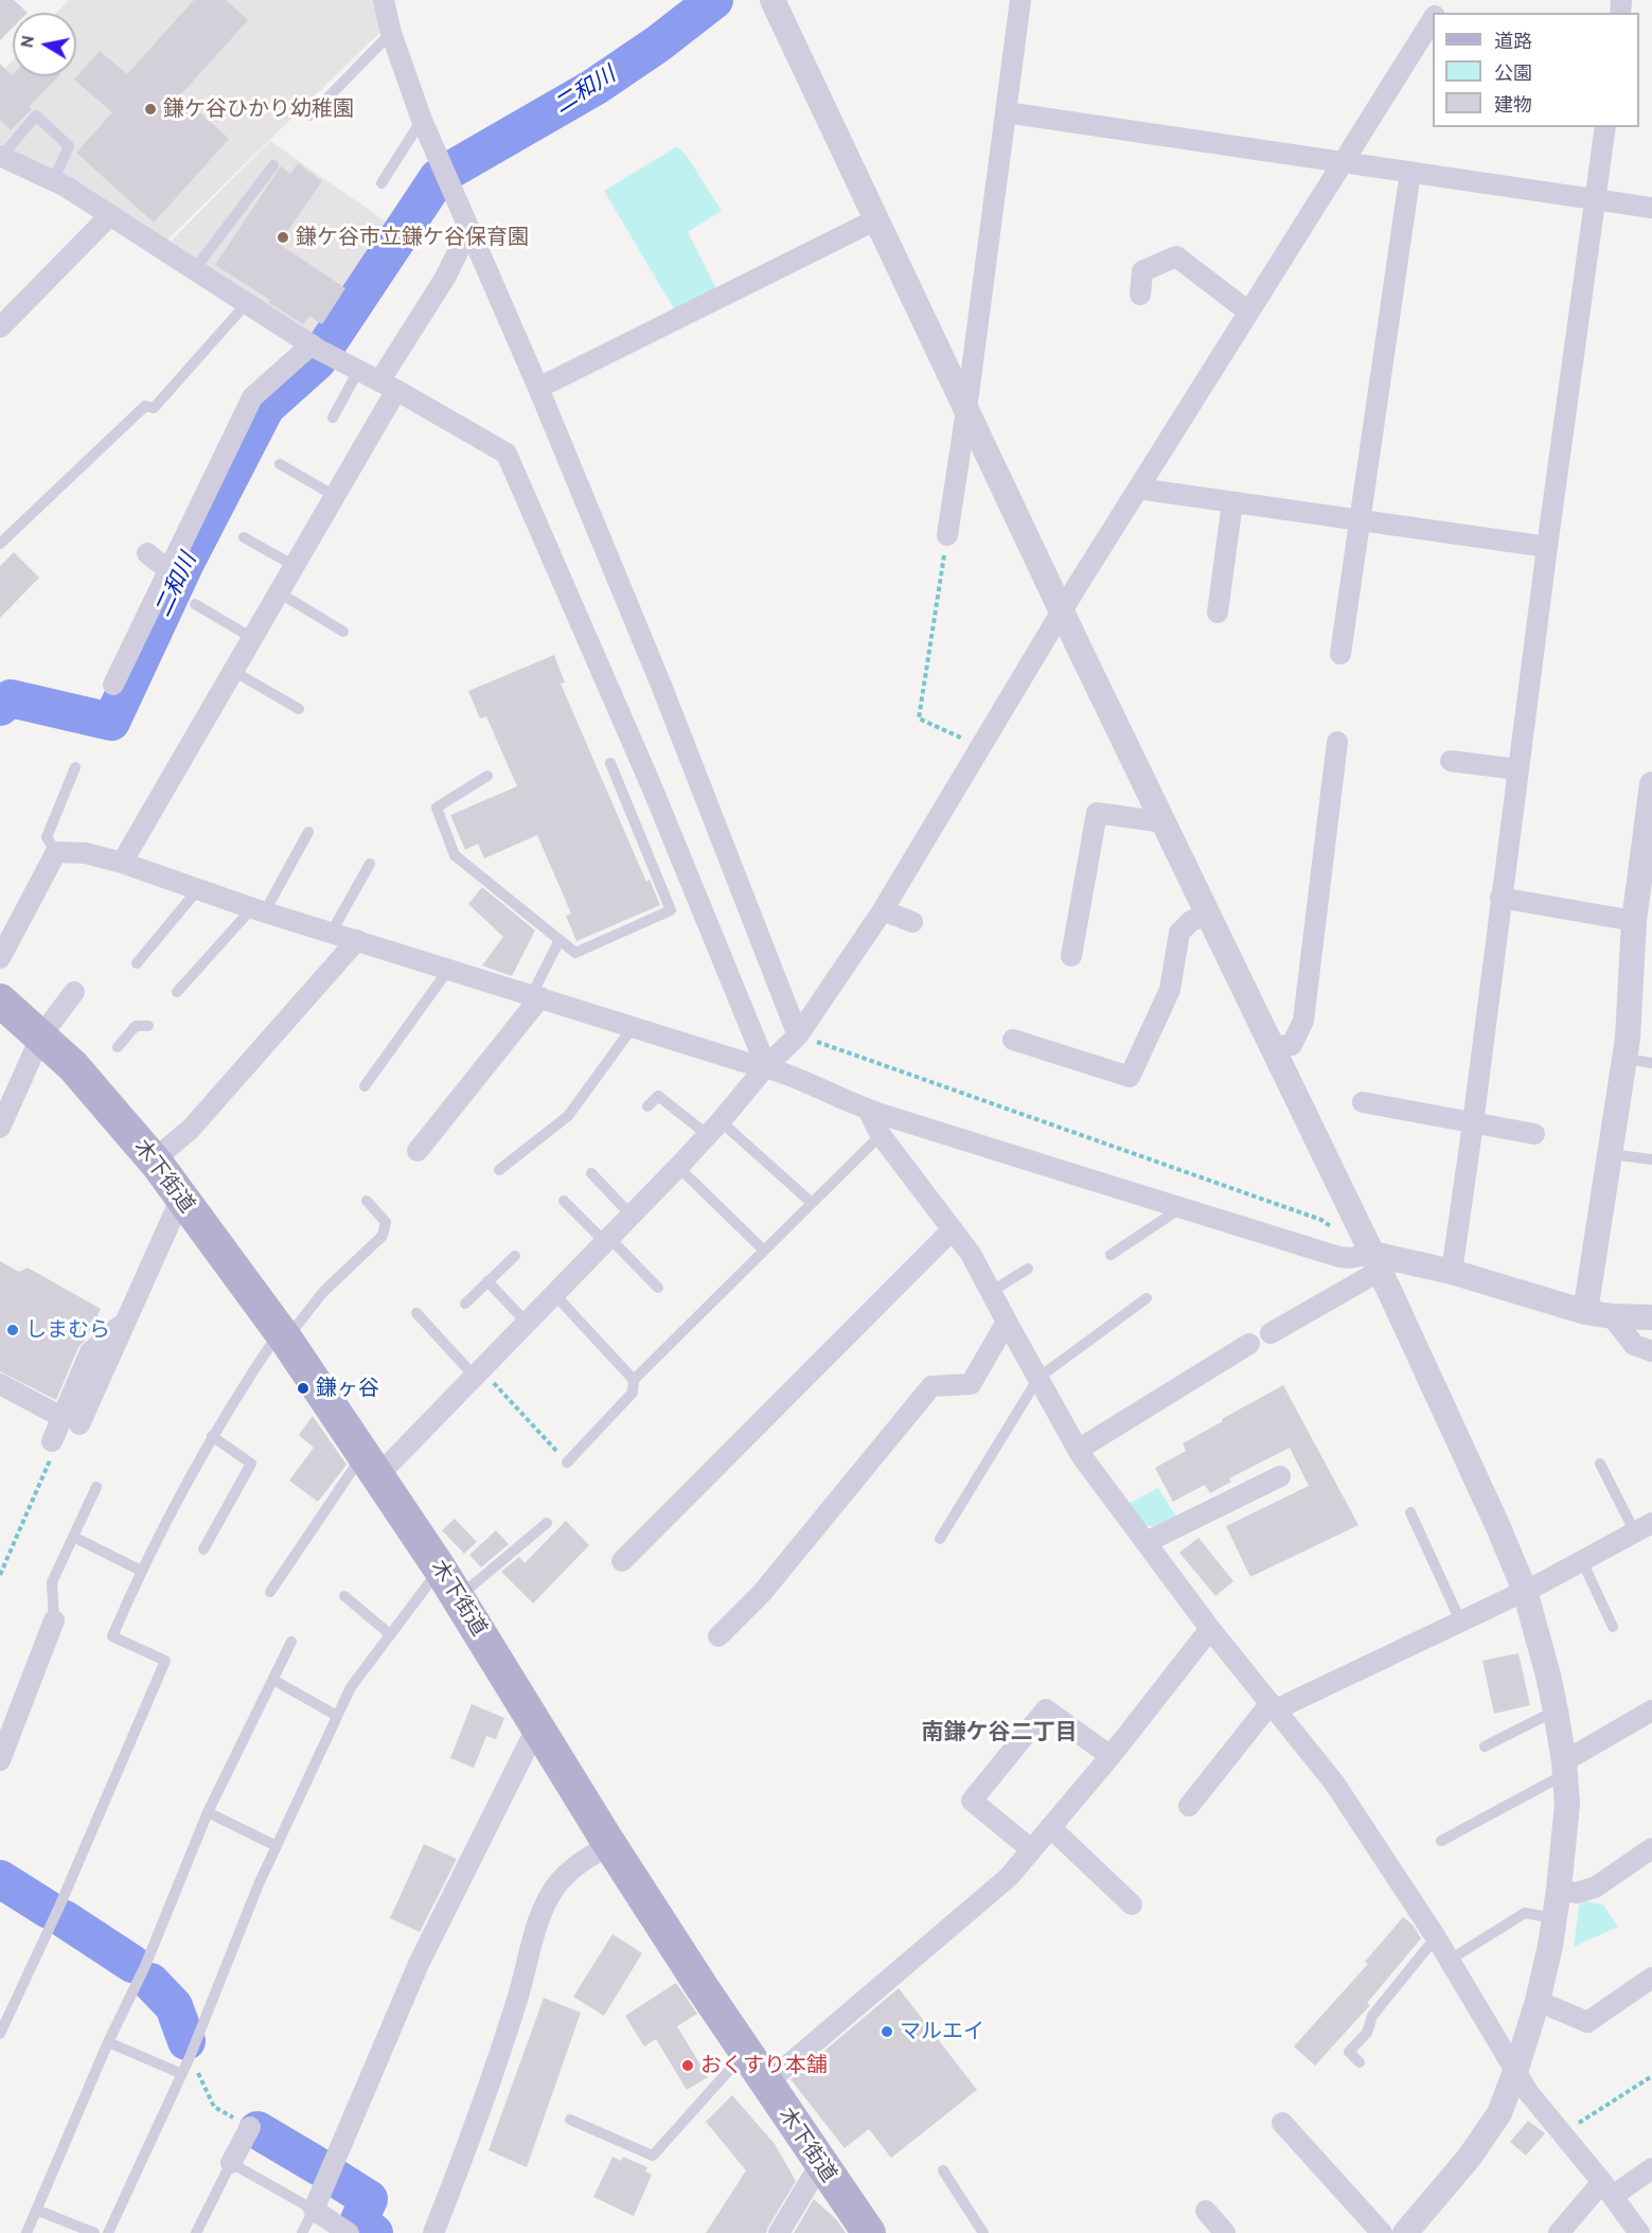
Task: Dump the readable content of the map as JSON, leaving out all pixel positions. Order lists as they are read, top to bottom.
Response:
{
  "streets": {
    "main road": ["木下街道"]
  },
  "districts": ["南鎌ケ谷二丁目"],
  "water": ["二和川"],
  "places": [
    "鎌ケ谷ひかり幼稚園",
    "鎌ケ谷市立鎌ケ谷保育園",
    "しまむら",
    "鎌ヶ谷",
    "マルエイ",
    "おくすり本舗"
  ],
  "legend": ["道路", "公園", "建物"],
  "north": "left"
}
